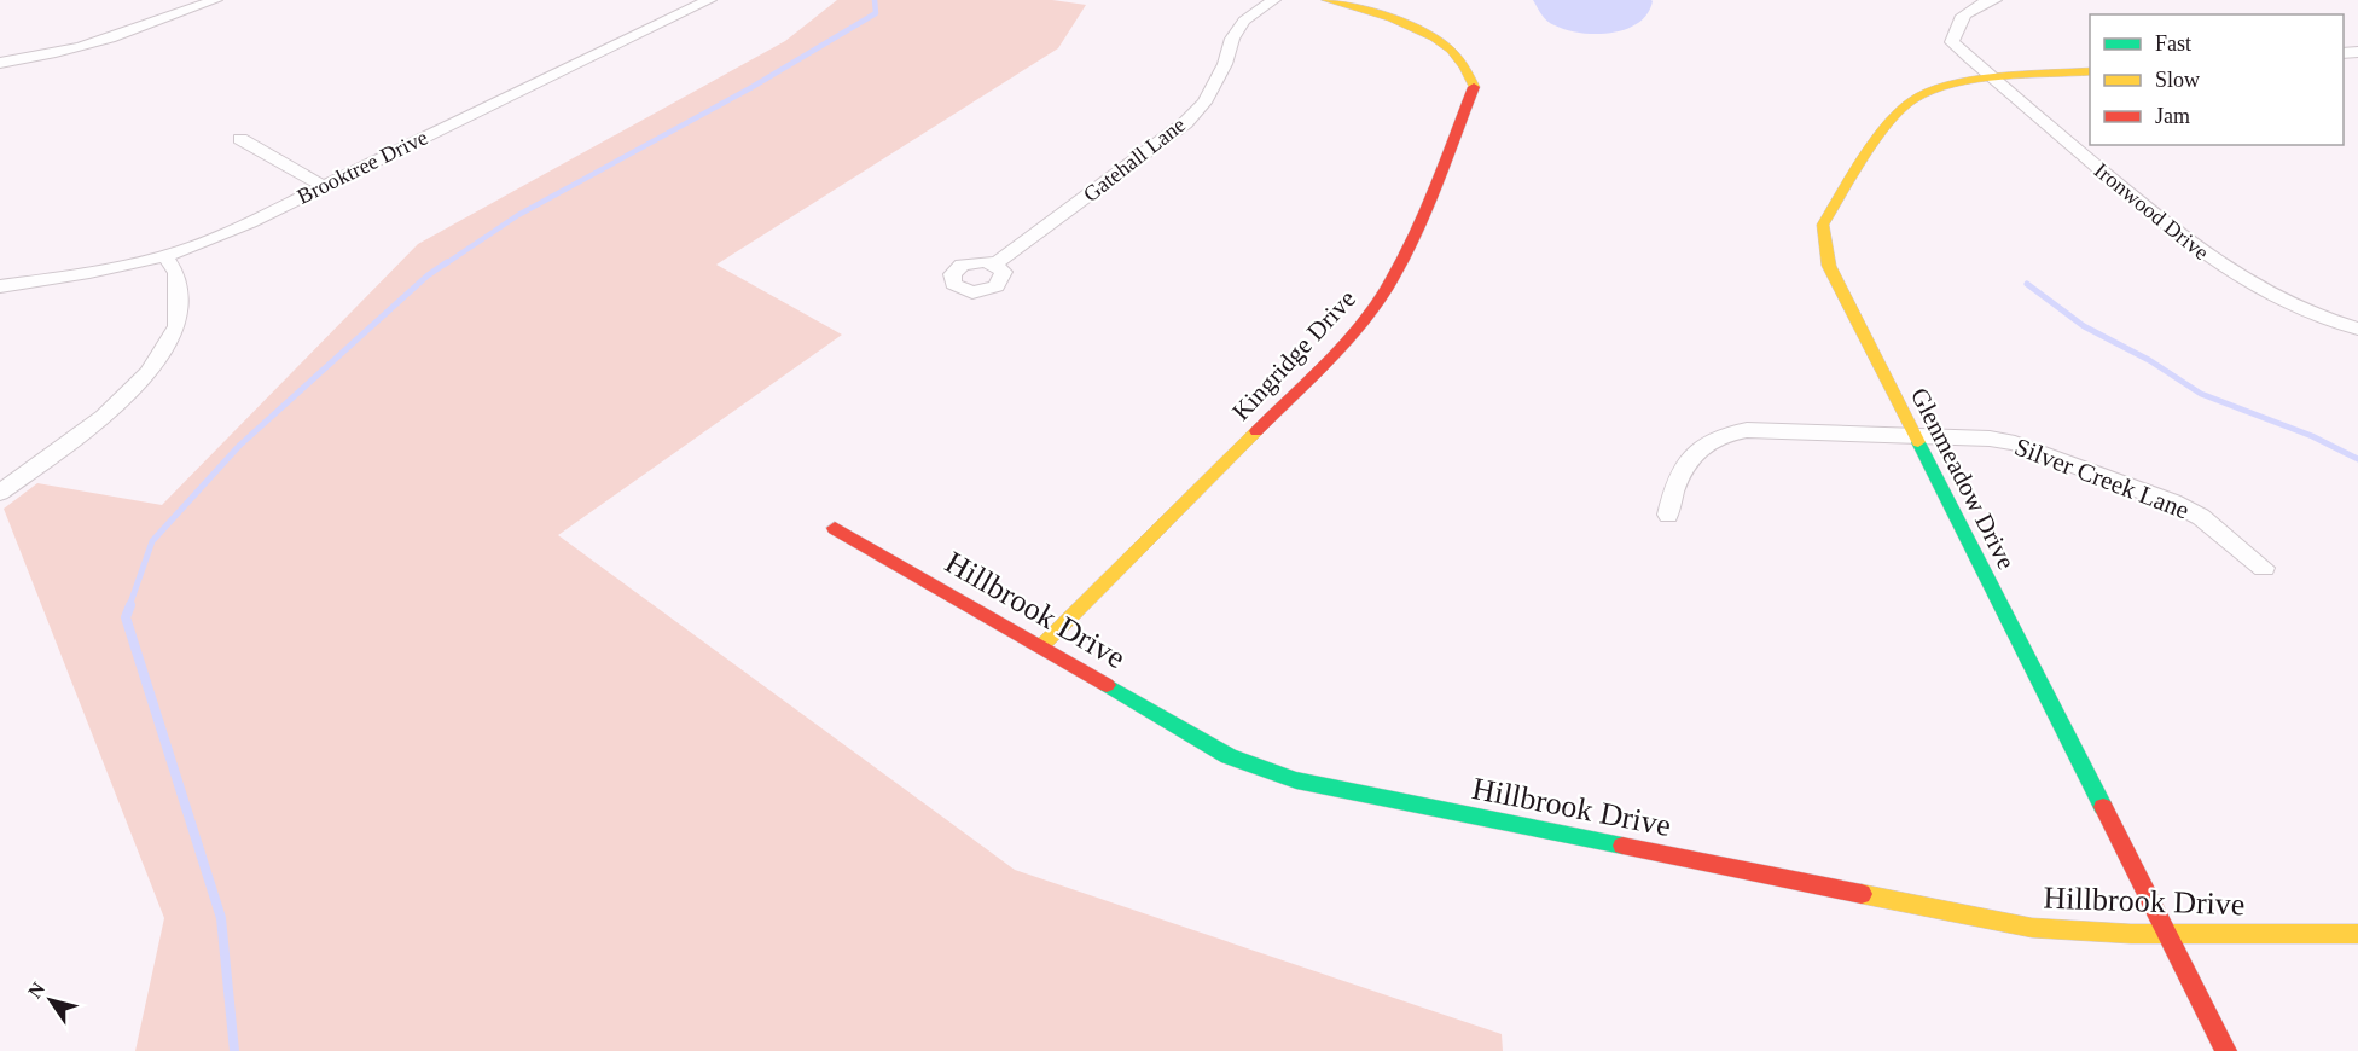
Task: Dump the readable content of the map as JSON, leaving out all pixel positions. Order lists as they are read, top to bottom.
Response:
{
  "streets": {
    "street": [
      "Gatehall Lane",
      "Brooktree Drive",
      "Ironwood Drive",
      "Kingridge Drive",
      "Glenmeadow Drive",
      "Silver Creek Lane",
      "Hillbrook Drive"
    ]
  },
  "crossings": [
    ["Ironwood Drive", "Glenmeadow Drive"],
    ["Kingridge Drive", "Hillbrook Drive"],
    ["Glenmeadow Drive", "Silver Creek Lane"],
    ["Glenmeadow Drive", "Hillbrook Drive"]
  ],
  "legend": ["Fast", "Slow", "Jam"],
  "north": "top left"
}
